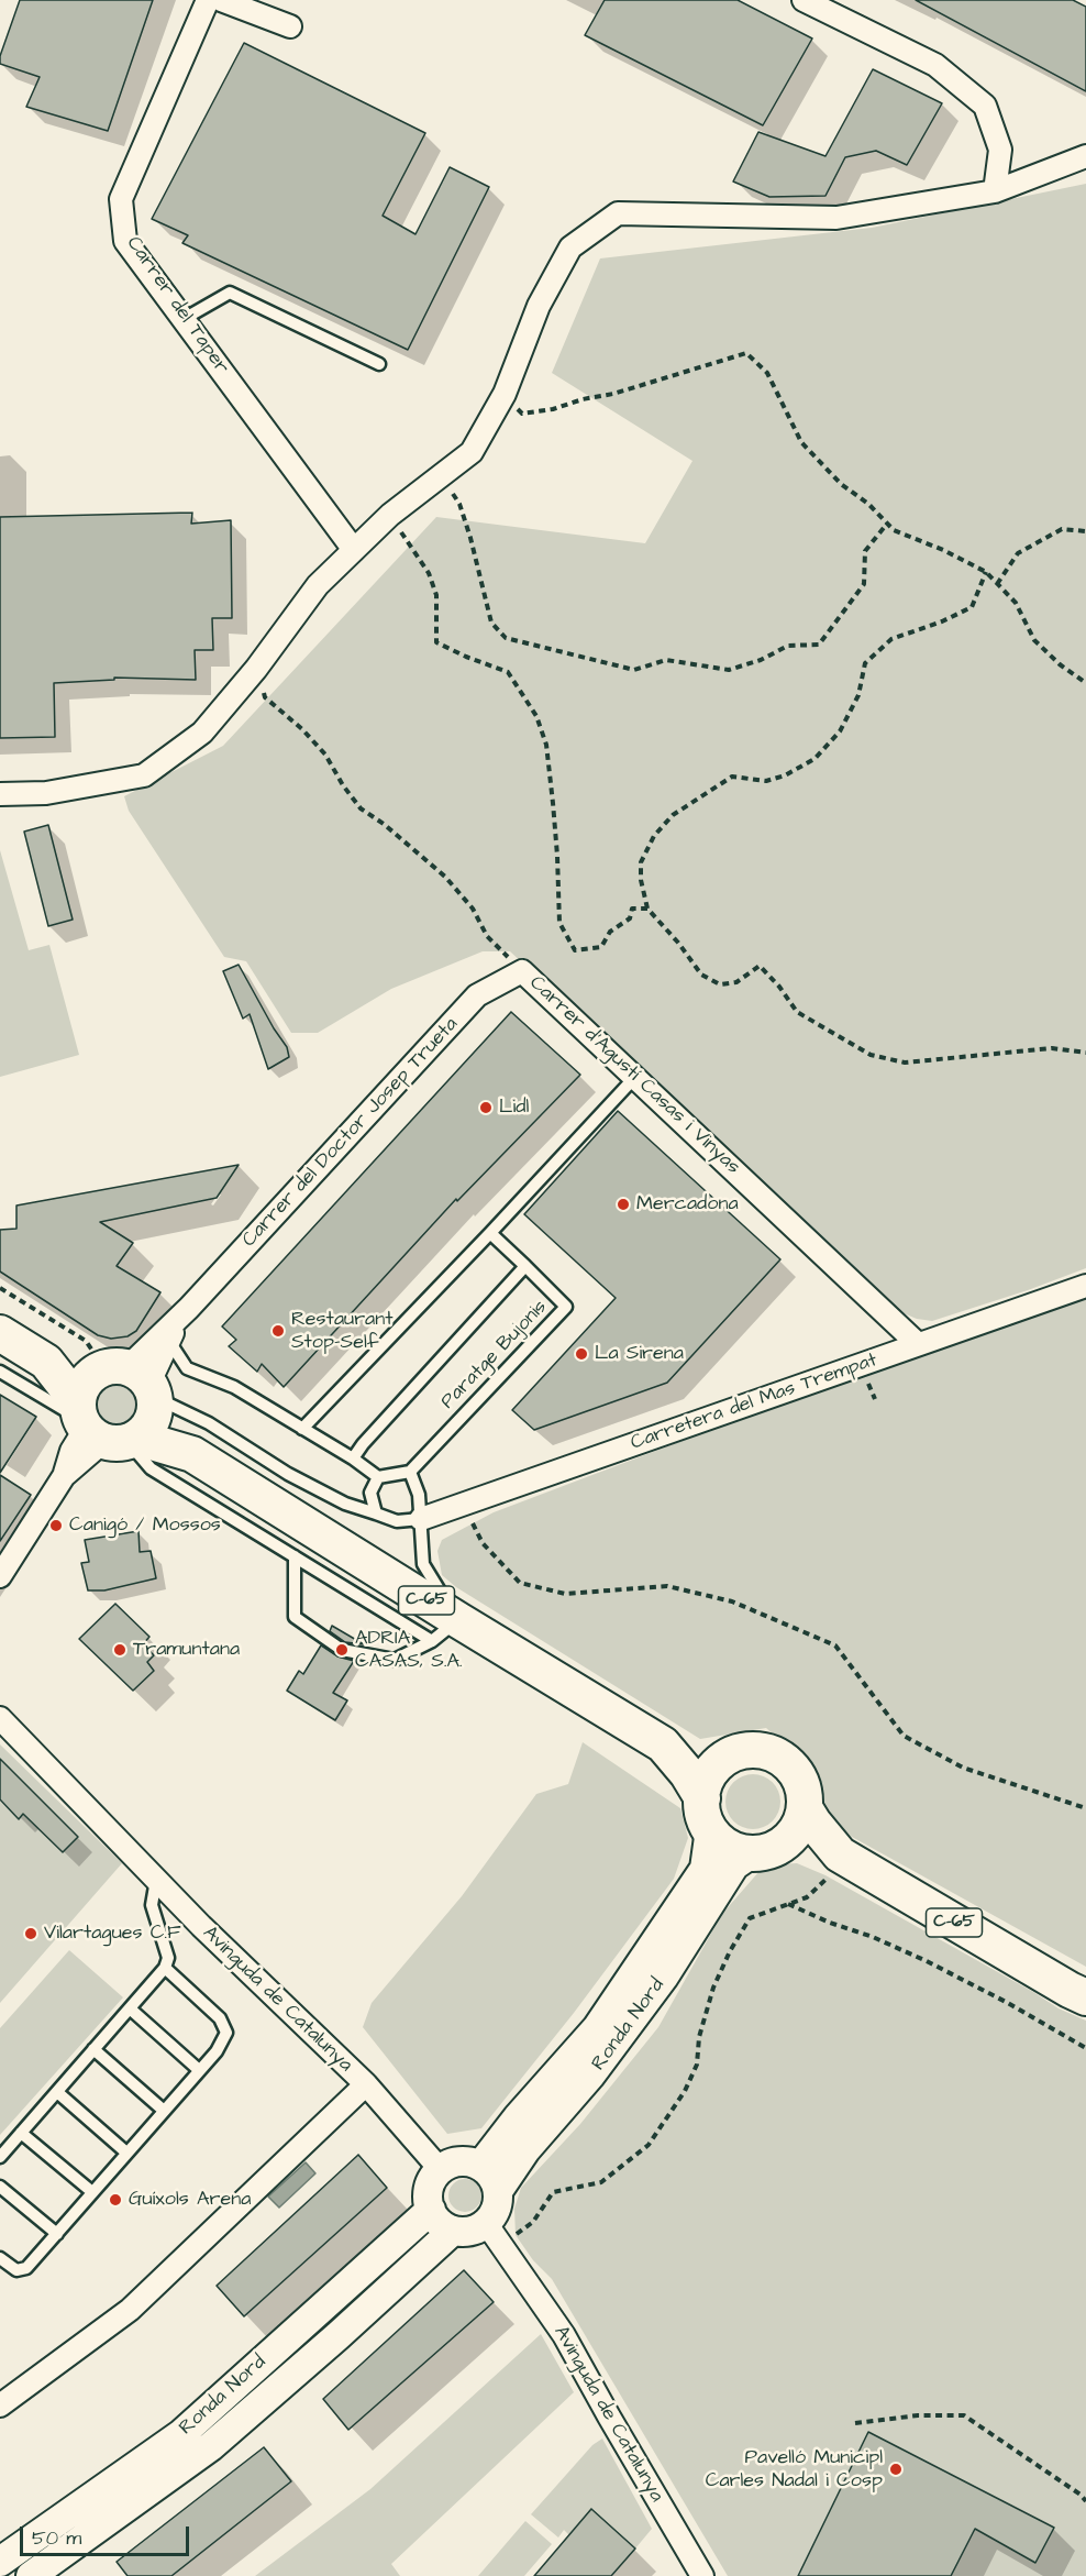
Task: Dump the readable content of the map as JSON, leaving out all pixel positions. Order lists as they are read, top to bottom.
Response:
{
  "streets": {
    "main road": ["C-65"],
    "street": [
      "Carrer del Taper",
      "Carrer d'Agustí Casas i Vinyas",
      "Carrer del Doctor Josep Trueta",
      "Carretera del Mas Trempat",
      "Avinguda de Catalunya",
      "Ronda Nord"
    ],
    "lane": ["Paratge Bujonis"]
  },
  "crossings": [
    ["Carrer d'Agustí Casas i Vinyas", "Carrer del Doctor Josep Trueta"],
    ["Carrer d'Agustí Casas i Vinyas", "Carretera del Mas Trempat"],
    ["Carrer del Doctor Josep Trueta", "C-65"],
    ["Paratge Bujonis", "Carretera del Mas Trempat"],
    ["C-65", "Ronda Nord"],
    ["Avinguda de Catalunya", "Ronda Nord"]
  ],
  "places": [
    "Lidl",
    "Mercadona",
    "Restaurant Stop-Self",
    "La Sirena",
    "Canigó / Mossos",
    "Tramuntana",
    "ADRIA CASAS, S.A.",
    "Vilartagues C.F",
    "Guíxols Arena",
    "Pavelló Municipl Carles Nadal i Cosp"
  ],
  "scale_bar": "50 m"
}
